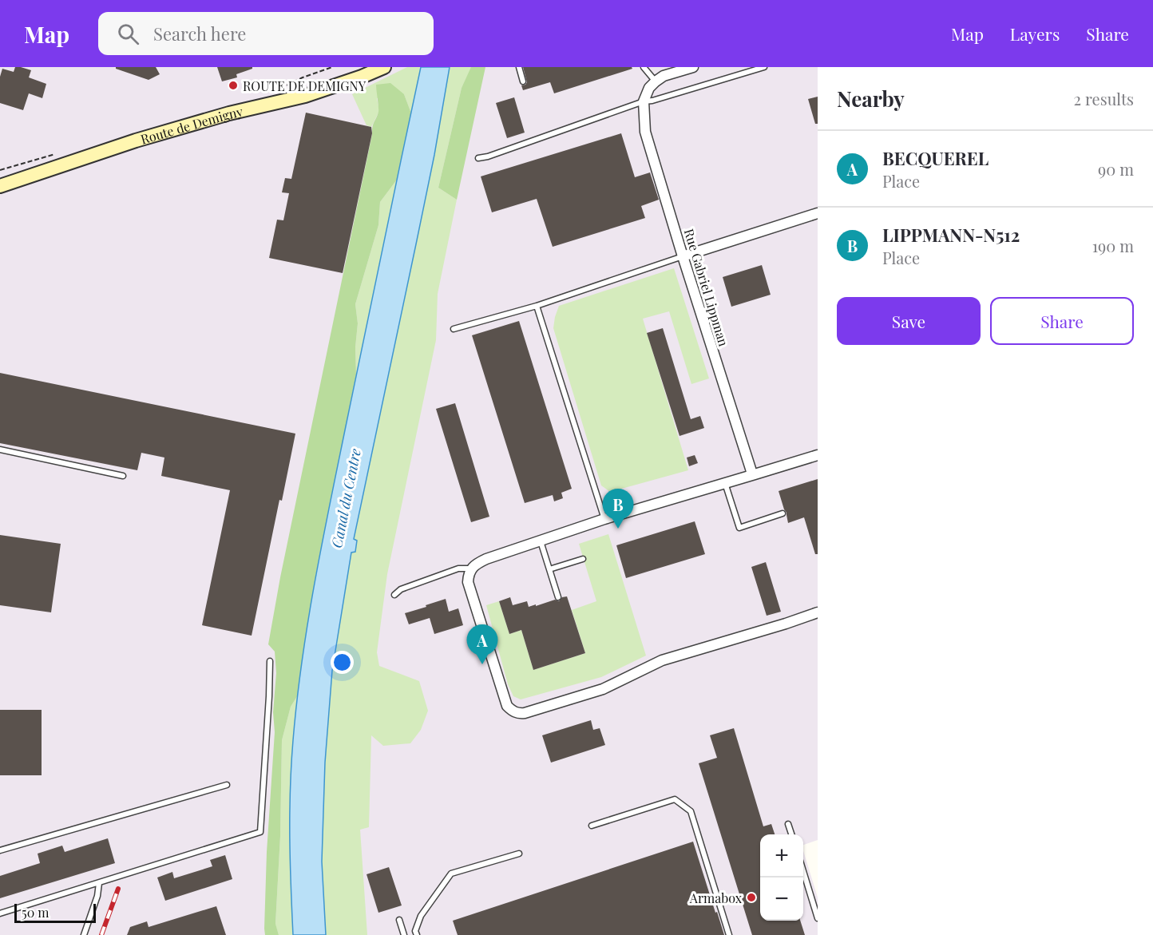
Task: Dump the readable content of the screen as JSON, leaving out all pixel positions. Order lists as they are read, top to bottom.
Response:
{
  "streets": {
    "main road": ["Route de Demigny"],
    "street": ["Rue Gabriel Lippman"]
  },
  "water": ["Canal du Centre"],
  "places": ["ROUTE DE DEMIGNY", "Armabox"],
  "scale_bar": "50 m",
  "page": {
    "header": "Map",
    "search": "Search here",
    "nav": ["Map", "Layers", "Share"],
    "heading": ["Nearby", "2 results"],
    "list": [
      {
        "mark": "A",
        "name": "BECQUEREL",
        "note": "Place",
        "value": "90 m"
      },
      {
        "mark": "B",
        "name": "LIPPMANN-N512",
        "note": "Place",
        "value": "190 m"
      }
    ],
    "buttons": ["Save", "Share"],
    "pins": ["B", "A"],
    "map_buttons": ["+", "−"],
    "scale": "50 m"
  }
}
